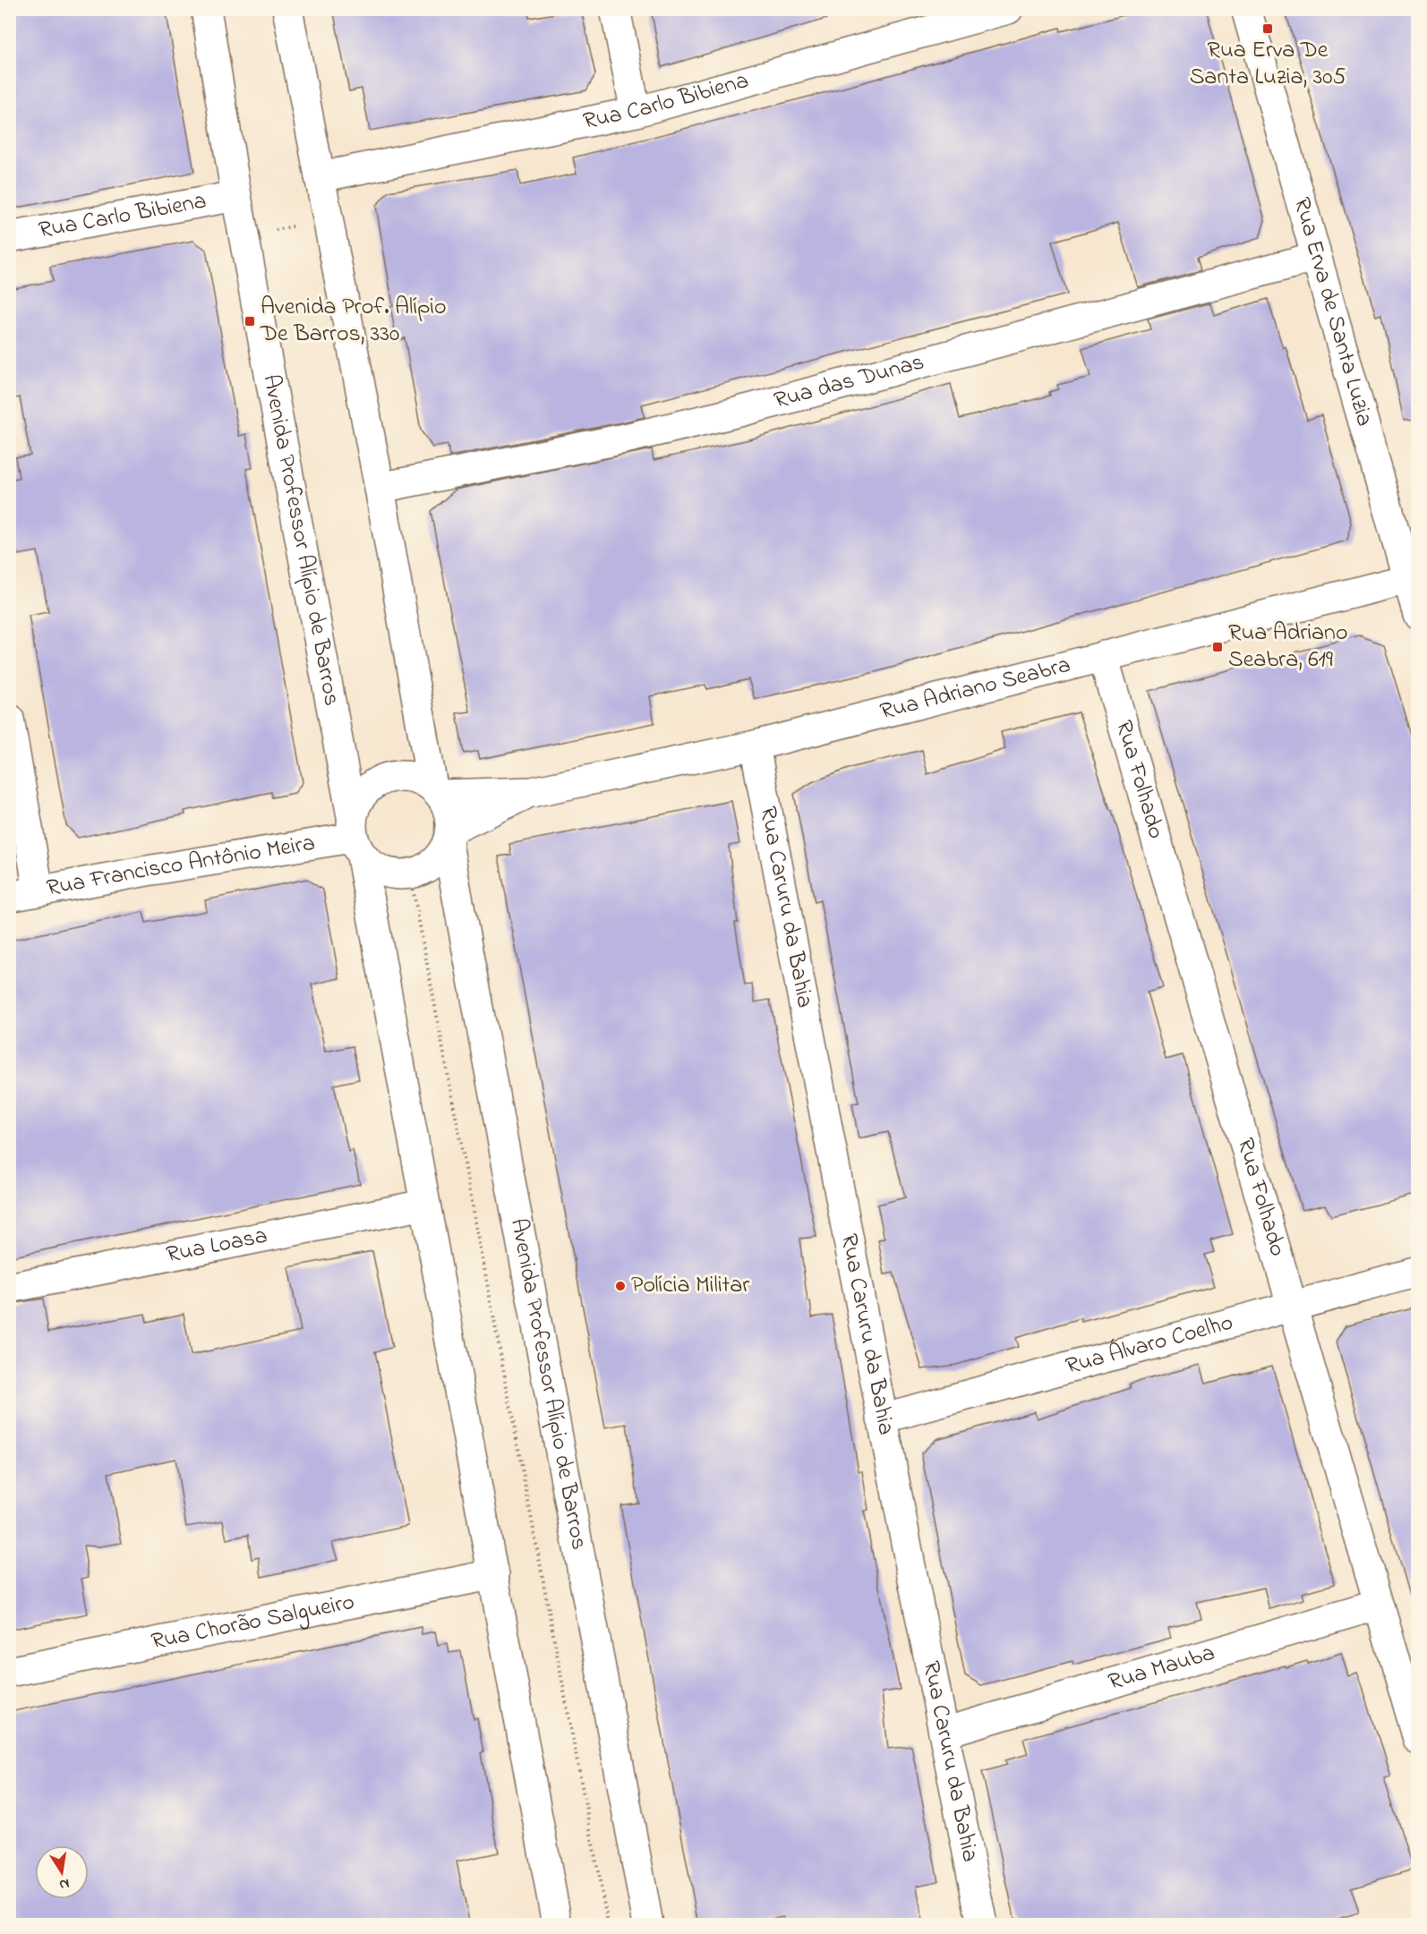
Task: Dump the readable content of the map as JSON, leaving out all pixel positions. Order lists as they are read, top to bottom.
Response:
{
  "streets": {
    "street": [
      "Rua Carlo Bibiena",
      "Rua Erva de Santa Luzia",
      "Rua das Dunas",
      "Avenida Professor Alípio de Barros",
      "Rua Adriano Seabra",
      "Rua Folhado",
      "Rua Francisco Antônio Meira",
      "Rua Caruru da Bahia",
      "Rua Loasa",
      "Rua Álvaro Coelho",
      "Rua Chorão Salgueiro",
      "Rua Mauba"
    ]
  },
  "crossings": [
    ["Rua Carlo Bibiena", "Avenida Professor Alípio de Barros"],
    ["Rua Erva de Santa Luzia", "Rua das Dunas"],
    ["Rua Erva de Santa Luzia", "Rua Adriano Seabra"],
    ["Avenida Professor Alípio de Barros", "Rua Francisco Antônio Meira"],
    ["Avenida Professor Alípio de Barros", "Rua Loasa"],
    ["Avenida Professor Alípio de Barros", "Rua Chorão Salgueiro"],
    ["Rua Adriano Seabra", "Rua Folhado"],
    ["Rua Adriano Seabra", "Rua Caruru da Bahia"],
    ["Rua Folhado", "Rua Álvaro Coelho"],
    ["Rua Folhado", "Rua Mauba"],
    ["Rua Caruru da Bahia", "Rua Álvaro Coelho"],
    ["Rua Caruru da Bahia", "Rua Mauba"]
  ],
  "places": {
    "transit": ["Rua Erva De Santa Luzia, 305", "Avenida Prof. Alípio De Barros, 330", "Rua Adriano Seabra, 619"],
    "other": ["Polícia Militar"]
  },
  "north": "bottom"
}
